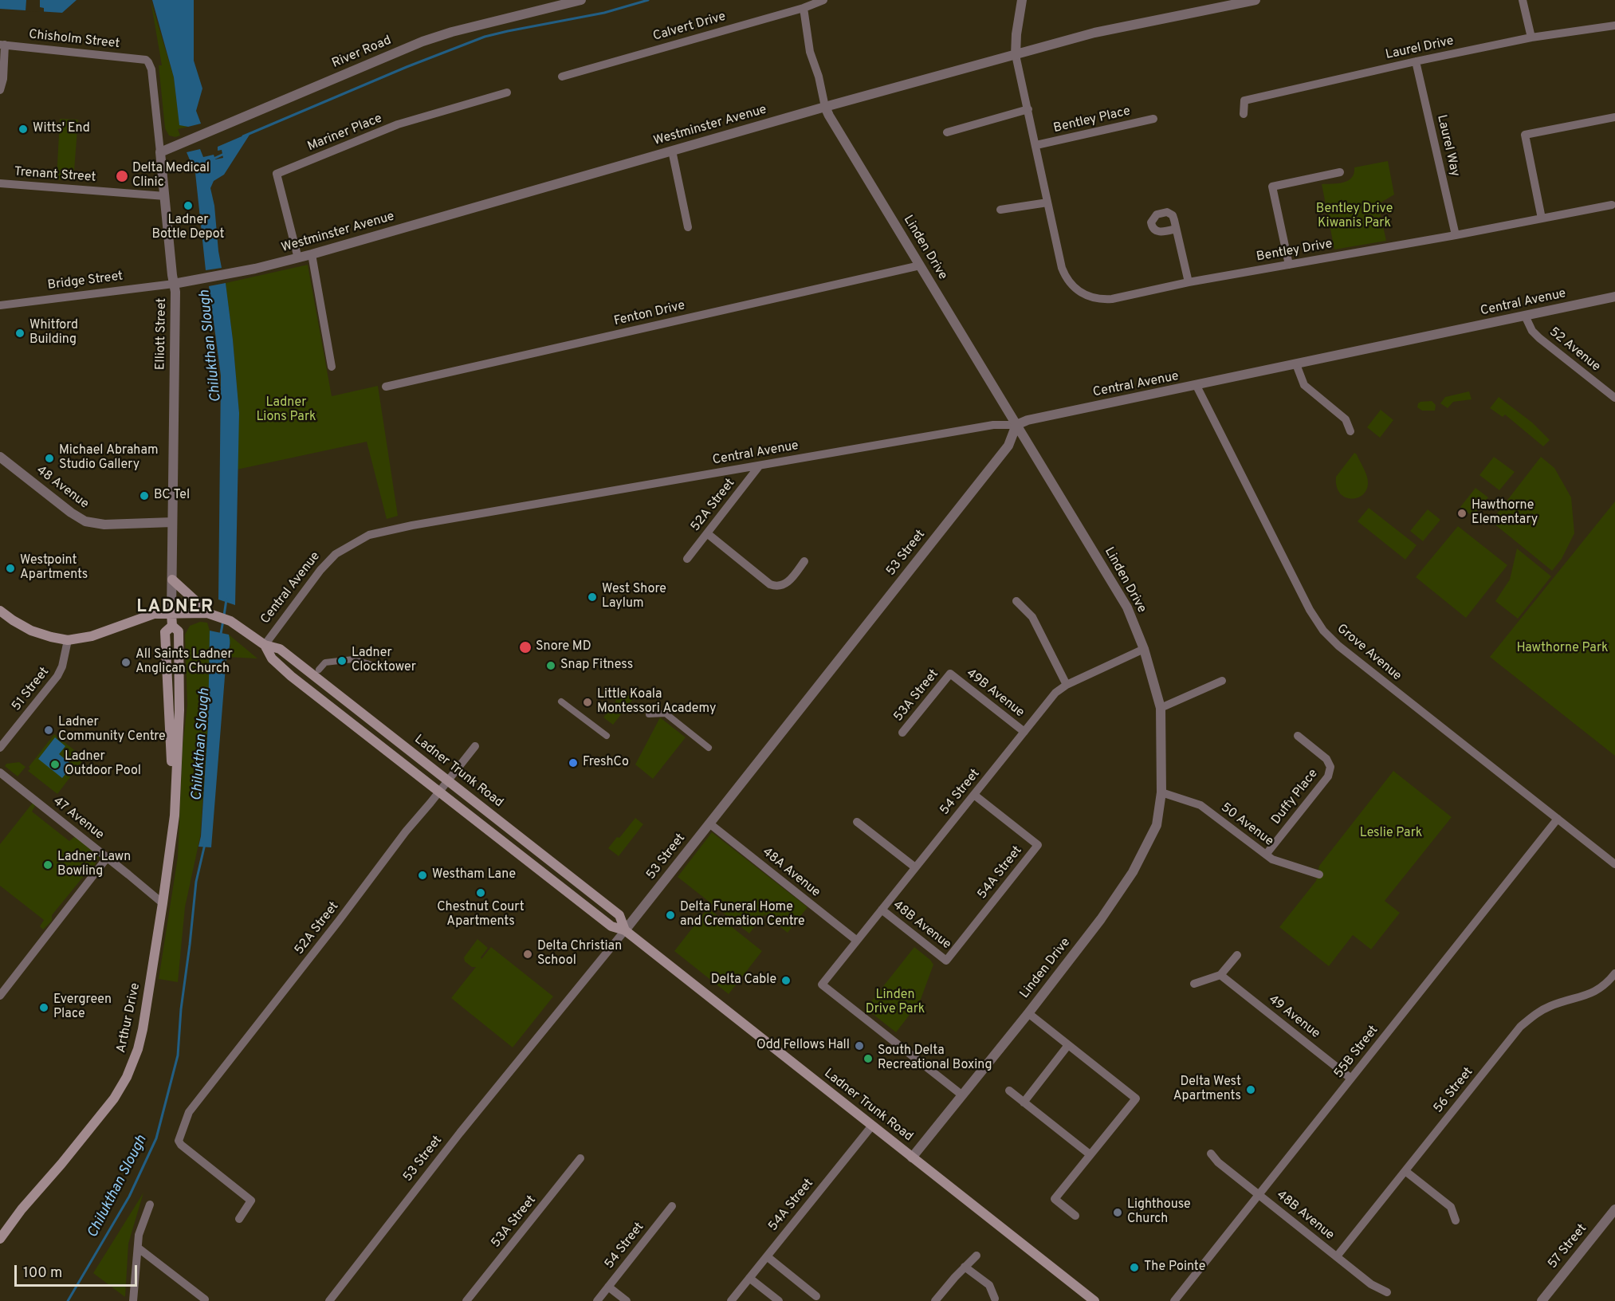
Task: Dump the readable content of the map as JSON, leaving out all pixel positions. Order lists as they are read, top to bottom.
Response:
{
  "streets": {
    "main road": ["Ladner Trunk Road", "Arthur Drive"],
    "street": [
      "Calvert Drive",
      "Chisholm Street",
      "Laurel Drive",
      "River Road",
      "Bentley Place",
      "Westminster Avenue",
      "Mariner Place",
      "Laurel Way",
      "Trenant Street",
      "Linden Drive",
      "Bentley Drive",
      "Bridge Street",
      "Central Avenue",
      "Fenton Drive",
      "Elliott Street",
      "52 Avenue",
      "48 Avenue",
      "52A Street",
      "53 Street",
      "Grove Avenue",
      "51 Street",
      "49B Avenue",
      "53A Street",
      "54 Street",
      "Duffy Place",
      "47 Avenue",
      "50 Avenue",
      "48A Avenue",
      "54A Street",
      "48B Avenue",
      "49 Avenue",
      "55B Street",
      "56 Street",
      "57 Street"
    ]
  },
  "crossings": [
    ["Calvert Drive", "Linden Drive"],
    ["Chisholm Street", "Elliott Street"],
    ["Laurel Drive", "Laurel Way"],
    ["River Road", "Elliott Street"],
    ["Bentley Place", "Bentley Drive"],
    ["Westminster Avenue", "Mariner Place"],
    ["Westminster Avenue", "Linden Drive"],
    ["Westminster Avenue", "Bentley Drive"],
    ["Westminster Avenue", "Bridge Street"],
    ["Westminster Avenue", "Elliott Street"],
    ["Laurel Way", "Bentley Drive"],
    ["Trenant Street", "Elliott Street"],
    ["Linden Drive", "Central Avenue"],
    ["Linden Drive", "Fenton Drive"],
    ["Linden Drive", "53 Street"],
    ["Linden Drive", "Ladner Trunk Road"],
    ["Linden Drive", "54 Street"],
    ["Linden Drive", "50 Avenue"],
    ["Bridge Street", "Elliott Street"],
    ["Central Avenue", "52 Avenue"],
    ["Central Avenue", "52A Street"],
    ["Central Avenue", "53 Street"],
    ["Central Avenue", "Grove Avenue"],
    ["Central Avenue", "Ladner Trunk Road"],
    ["Elliott Street", "48 Avenue"],
    ["Elliott Street", "Ladner Trunk Road"],
    ["Elliott Street", "Arthur Drive"],
    ["52A Street", "Ladner Trunk Road"],
    ["53 Street", "Ladner Trunk Road"],
    ["53 Street", "48A Avenue"],
    ["Grove Avenue", "55B Street"],
    ["51 Street", "Ladner Trunk Road"],
    ["49B Avenue", "53A Street"],
    ["49B Avenue", "54 Street"],
    ["Ladner Trunk Road", "54A Street"],
    ["Ladner Trunk Road", "Arthur Drive"],
    ["54 Street", "48A Avenue"],
    ["54 Street", "54A Street"],
    ["54 Street", "48B Avenue"],
    ["Duffy Place", "50 Avenue"],
    ["47 Avenue", "Arthur Drive"],
    ["54A Street", "48B Avenue"],
    ["48B Avenue", "55B Street"],
    ["48B Avenue", "56 Street"],
    ["49 Avenue", "55B Street"]
  ],
  "districts": ["LADNER"],
  "water": ["Chilukthan Slough"],
  "parks": [
    "Bentley Drive Kiwanis Park",
    "Ladner Lions Park",
    "Hawthorne Park",
    "Leslie Park",
    "Linden Drive Park"
  ],
  "places": [
    "Witts' End",
    "Delta Medical Clinic",
    "Ladner Bottle Depot",
    "Whitford Building",
    "Michael Abraham Studio Gallery",
    "BC Tel",
    "Hawthorne Elementary",
    "Westpoint Apartments",
    "West Shore Laylum",
    "Snore MD",
    "Ladner Clocktower",
    "All Saints Ladner Anglican Church",
    "Snap Fitness",
    "Little Koala Montessori Academy",
    "Ladner Community Centre",
    "FreshCo",
    "Ladner Outdoor Pool",
    "Ladner Lawn Bowling",
    "Westham Lane",
    "Chestnut Court Apartments",
    "Delta Funeral Home and Cremation Centre",
    "Delta Christian School",
    "Delta Cable",
    "Evergreen Place",
    "Odd Fellows Hall",
    "South Delta Recreational Boxing",
    "Delta West Apartments",
    "Lighthouse Church",
    "The Pointe"
  ],
  "scale_bar": "100 m"
}
